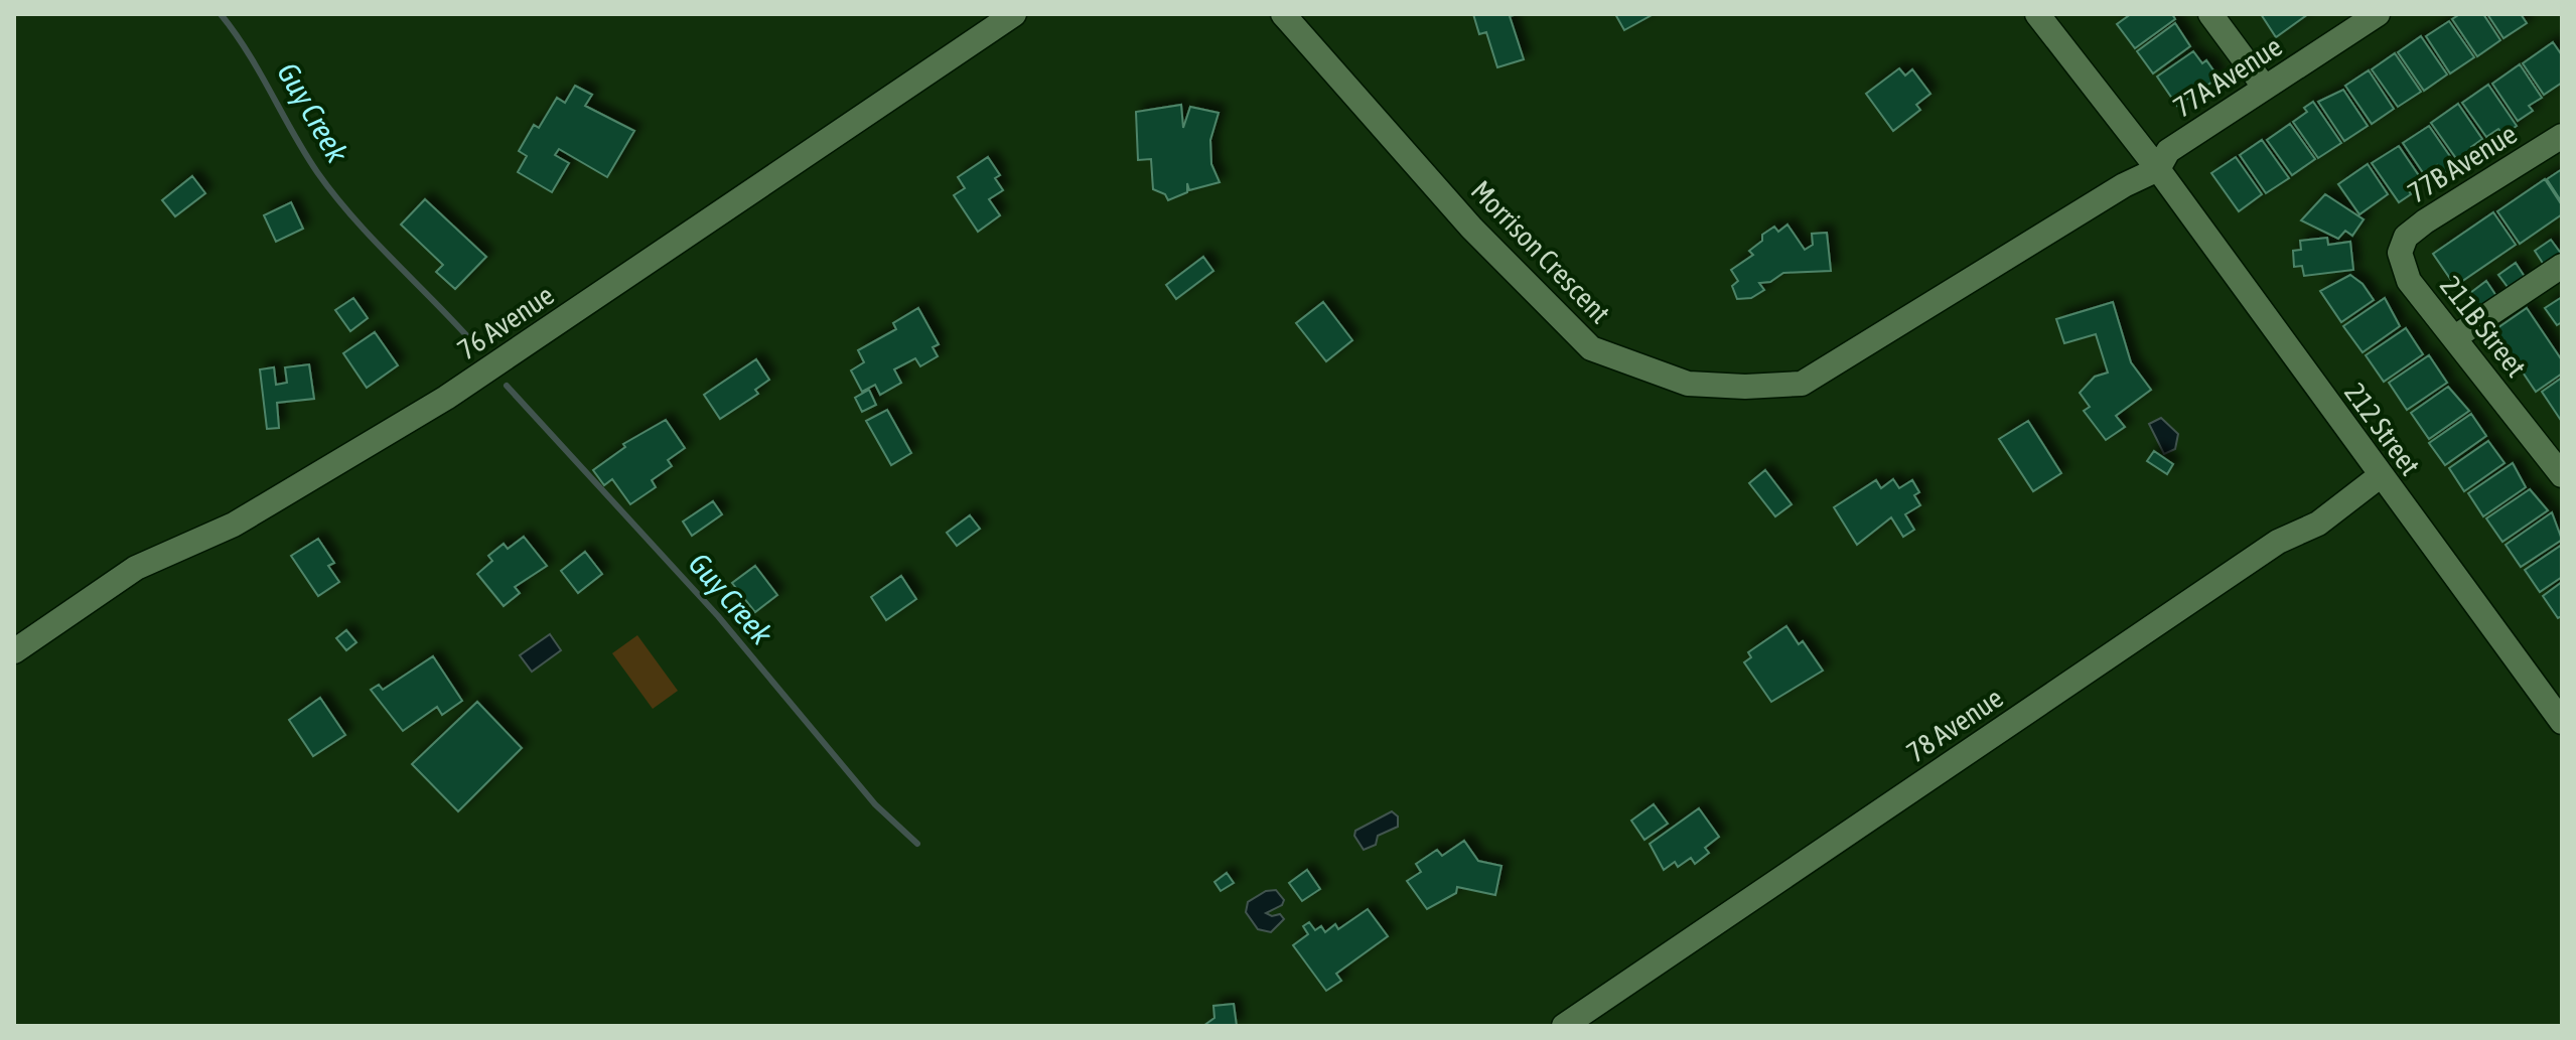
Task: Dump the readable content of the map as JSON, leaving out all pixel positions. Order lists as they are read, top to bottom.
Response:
{
  "streets": {
    "street": [
      "77A Avenue",
      "77B Avenue",
      "Morrison Crescent",
      "76 Avenue",
      "211B Street",
      "212 Street",
      "78 Avenue"
    ]
  },
  "crossings": [
    ["77A Avenue", "Morrison Crescent"],
    ["77A Avenue", "212 Street"],
    ["77B Avenue", "211B Street"],
    ["Morrison Crescent", "212 Street"],
    ["212 Street", "78 Avenue"]
  ],
  "water": ["Guy Creek"]
}
